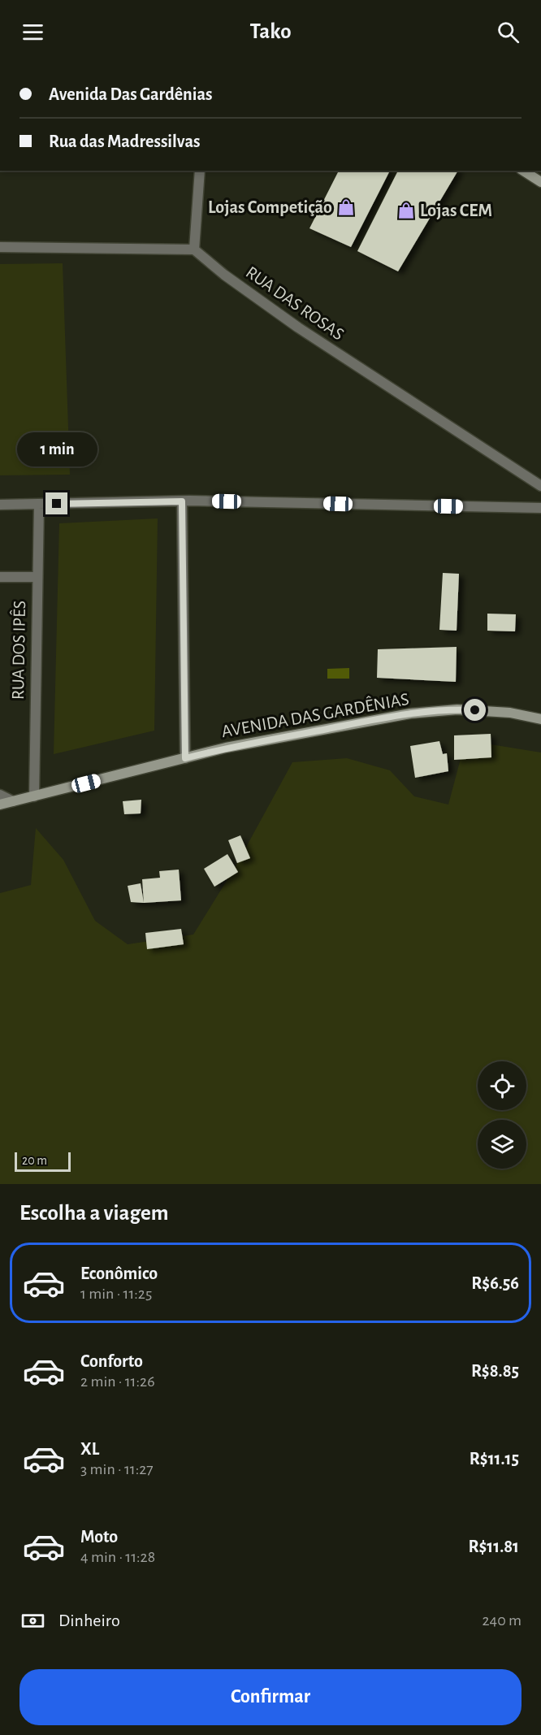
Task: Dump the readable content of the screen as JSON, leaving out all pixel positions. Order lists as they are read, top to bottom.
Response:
{
  "streets": {
    "main road": ["AVENIDA DAS GARDÊNIAS"],
    "street": ["RUA DAS ROSAS", "RUA DOS IPÊS"]
  },
  "crossings": [
    ["RUA DOS IPÊS", "AVENIDA DAS GARDÊNIAS"]
  ],
  "places": {
    "shop": ["Lojas Competição", "Lojas CEM"]
  },
  "scale_bar": "20 m",
  "page": {
    "header": "Tako",
    "banner": ["Avenida Das Gardênias", "Rua das Madressilvas"],
    "bubble": "1 min",
    "scale": "20 m",
    "heading": "Escolha a viagem",
    "list": [
      {
        "name": "Econômico",
        "note": "1 min · 11:25",
        "value": "R$6.56"
      },
      {
        "name": "Conforto",
        "note": "2 min · 11:26",
        "value": "R$8.85"
      },
      {
        "name": "XL",
        "note": "3 min · 11:27",
        "value": "R$11.15"
      },
      {
        "name": "Moto",
        "note": "4 min · 11:28",
        "value": "R$11.81"
      }
    ],
    "pay": ["Dinheiro", "240 m"],
    "buttons": "Confirmar"
  }
}
